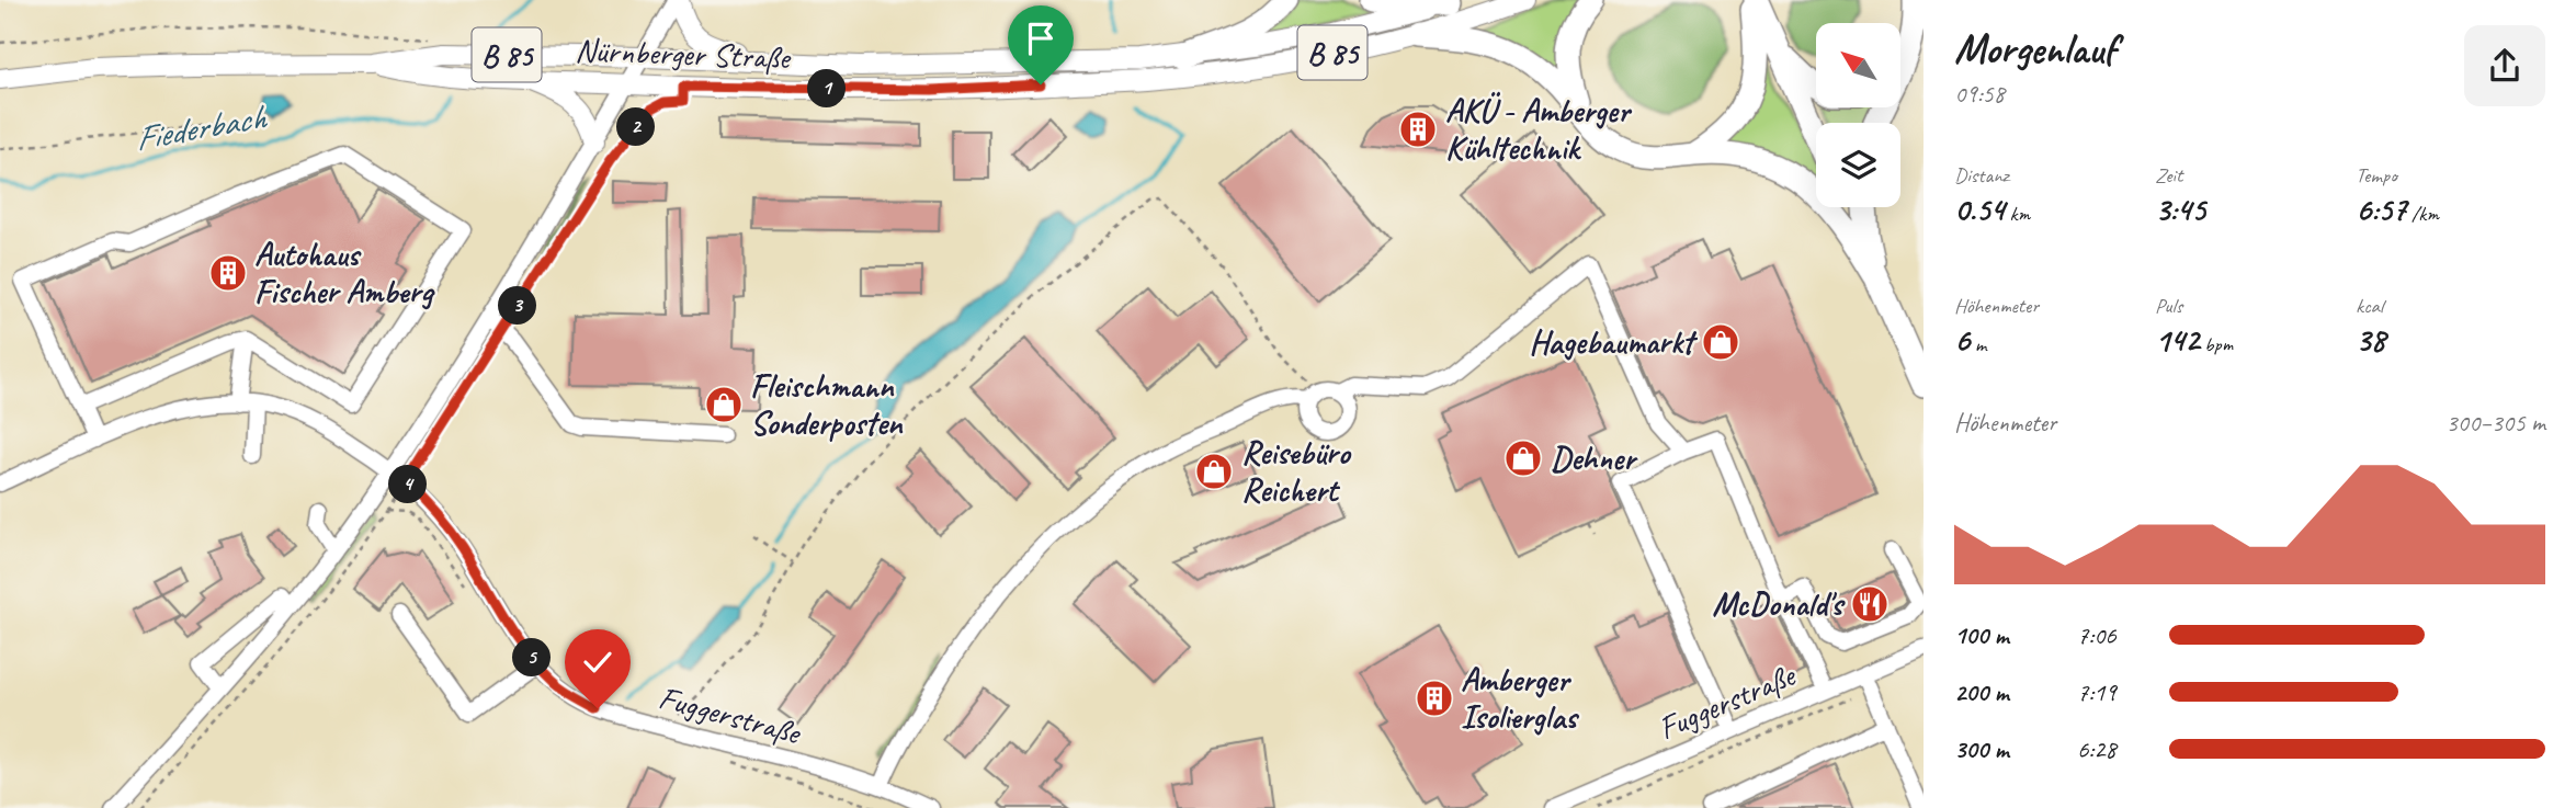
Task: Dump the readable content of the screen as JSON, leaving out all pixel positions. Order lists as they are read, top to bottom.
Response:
{
  "streets": {
    "main road": ["B 85", "Nürnberger Straße"],
    "street": ["Fuggerstraße"]
  },
  "crossings": [
    ["B 85", "Nürnberger Straße"]
  ],
  "water": ["Fiederbach"],
  "places": {
    "building": ["AKÜ - Amberger Kühltechnik", "Autohaus Fischer Amberg", "Amberger Isolierglas"],
    "shop": [
      "Hagebaumarkt",
      "Fleischmann Sonderposten",
      "Dehner",
      "Reisebüro Reichert"
    ],
    "restaurant": ["McDonald's"]
  },
  "north": "top left",
  "page": {
    "heading": ["Morgenlauf", "09:58"],
    "pins": [
      "1",
      "2",
      "3",
      "4",
      "5"
    ],
    "stats": [
      ["Distanz", "0.54 km"],
      ["Zeit", "3:45"],
      ["Tempo", "6:57 /km"],
      ["Höhenmeter", "6 m"],
      ["Puls", "142 bpm"],
      ["kcal", "38"]
    ],
    "chart": ["Höhenmeter", "300–305 m"],
    "list": [
      {
        "name": "100 m",
        "note": "7:06"
      },
      {
        "name": "200 m",
        "note": "7:19"
      },
      {
        "name": "300 m",
        "note": "6:28"
      }
    ]
  }
}
